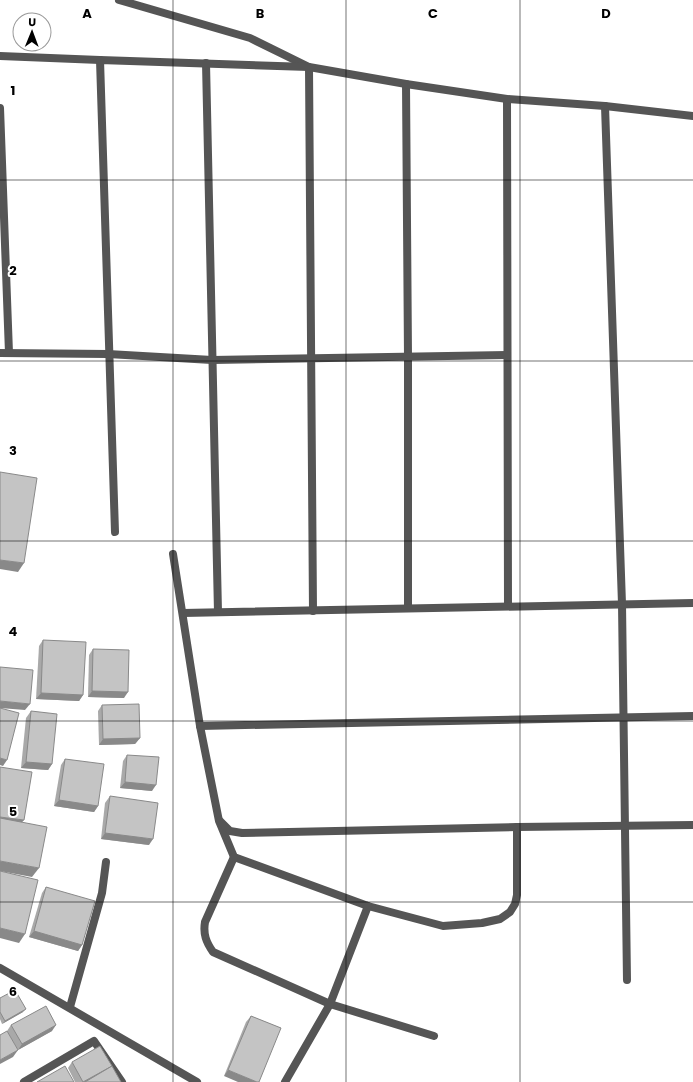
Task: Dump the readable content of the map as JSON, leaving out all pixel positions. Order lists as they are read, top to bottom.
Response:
{
  "north": "top",
  "grid": {
    "columns": [
      "A",
      "B",
      "C",
      "D"
    ],
    "rows": [
      "1",
      "2",
      "3",
      "4",
      "5",
      "6"
    ]
  }
}
